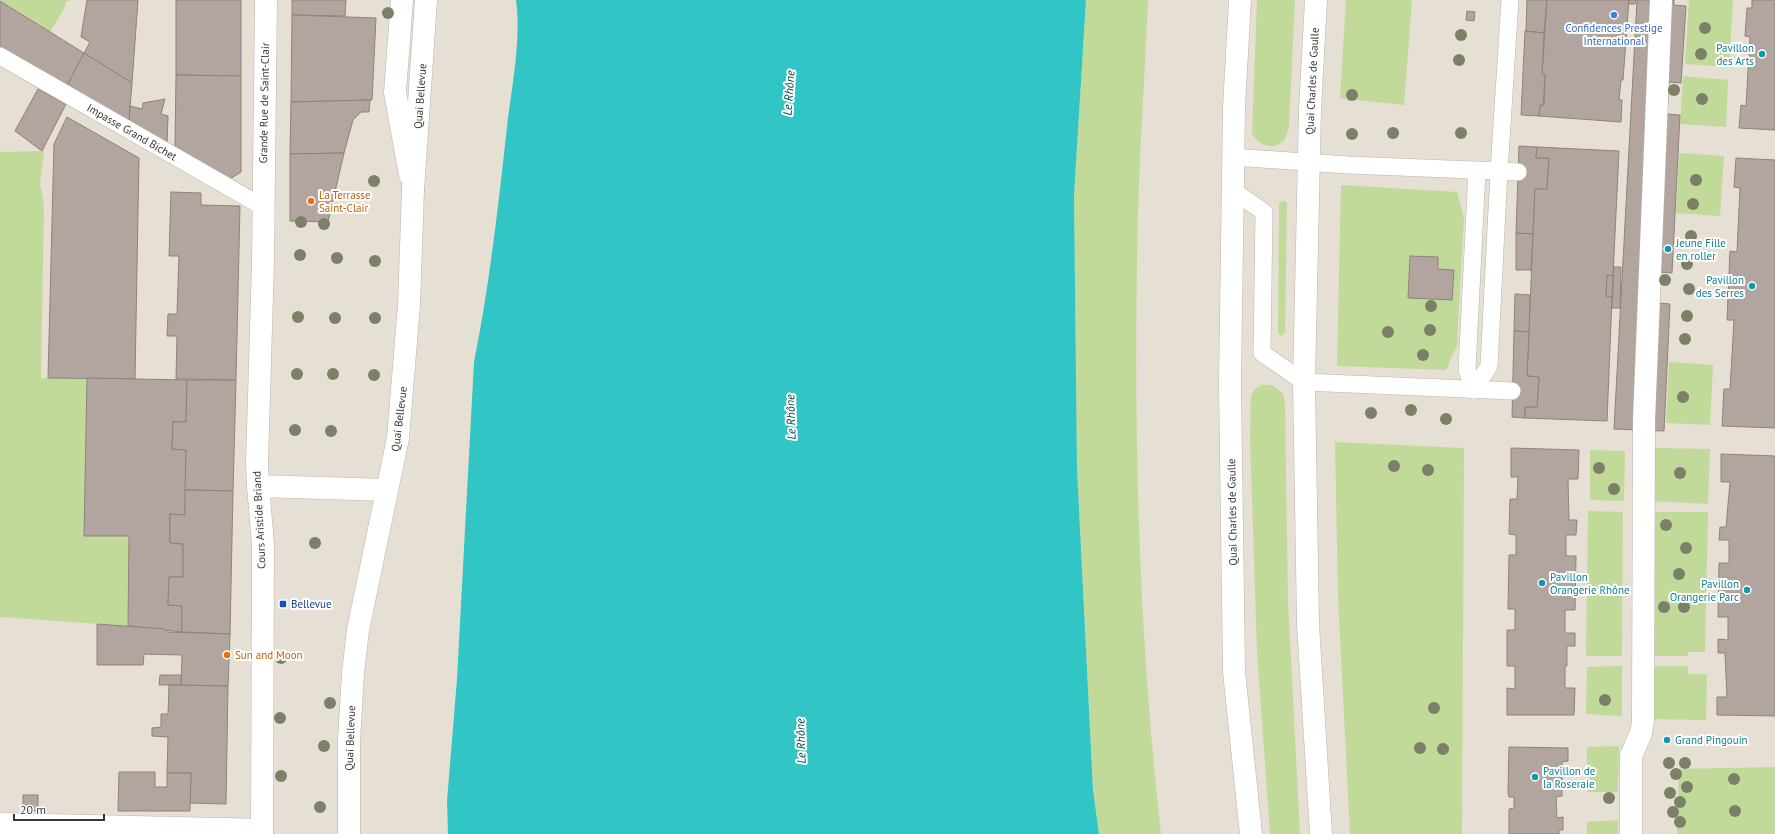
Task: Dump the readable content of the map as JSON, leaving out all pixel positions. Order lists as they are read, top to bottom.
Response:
{
  "streets": {
    "main road": [
      "Quai Charles de Gaulle",
      "Quai Bellevue",
      "Grande Rue de Saint-Clair",
      "Cours Aristide Briand"
    ],
    "lane": ["Impasse Grand Bichet"]
  },
  "crossings": [
    ["Grande Rue de Saint-Clair", "Impasse Grand Bichet"],
    ["Grande Rue de Saint-Clair", "Cours Aristide Briand"],
    ["Impasse Grand Bichet", "Cours Aristide Briand"]
  ],
  "water": ["Le Rhône"],
  "places": {
    "other": [
      "Confidences Prestige International",
      "Pavillon des Arts",
      "La Terrasse Saint-Clair",
      "Jeune Fille en roller",
      "Pavillon des Serres",
      "Pavillon Orangerie Rhône",
      "Pavillon Orangerie Parc",
      "Sun and Moon",
      "Grand Pingouin",
      "Pavillon de la Roseraie"
    ],
    "transit": ["Bellevue"]
  },
  "scale_bar": "20 m"
}
